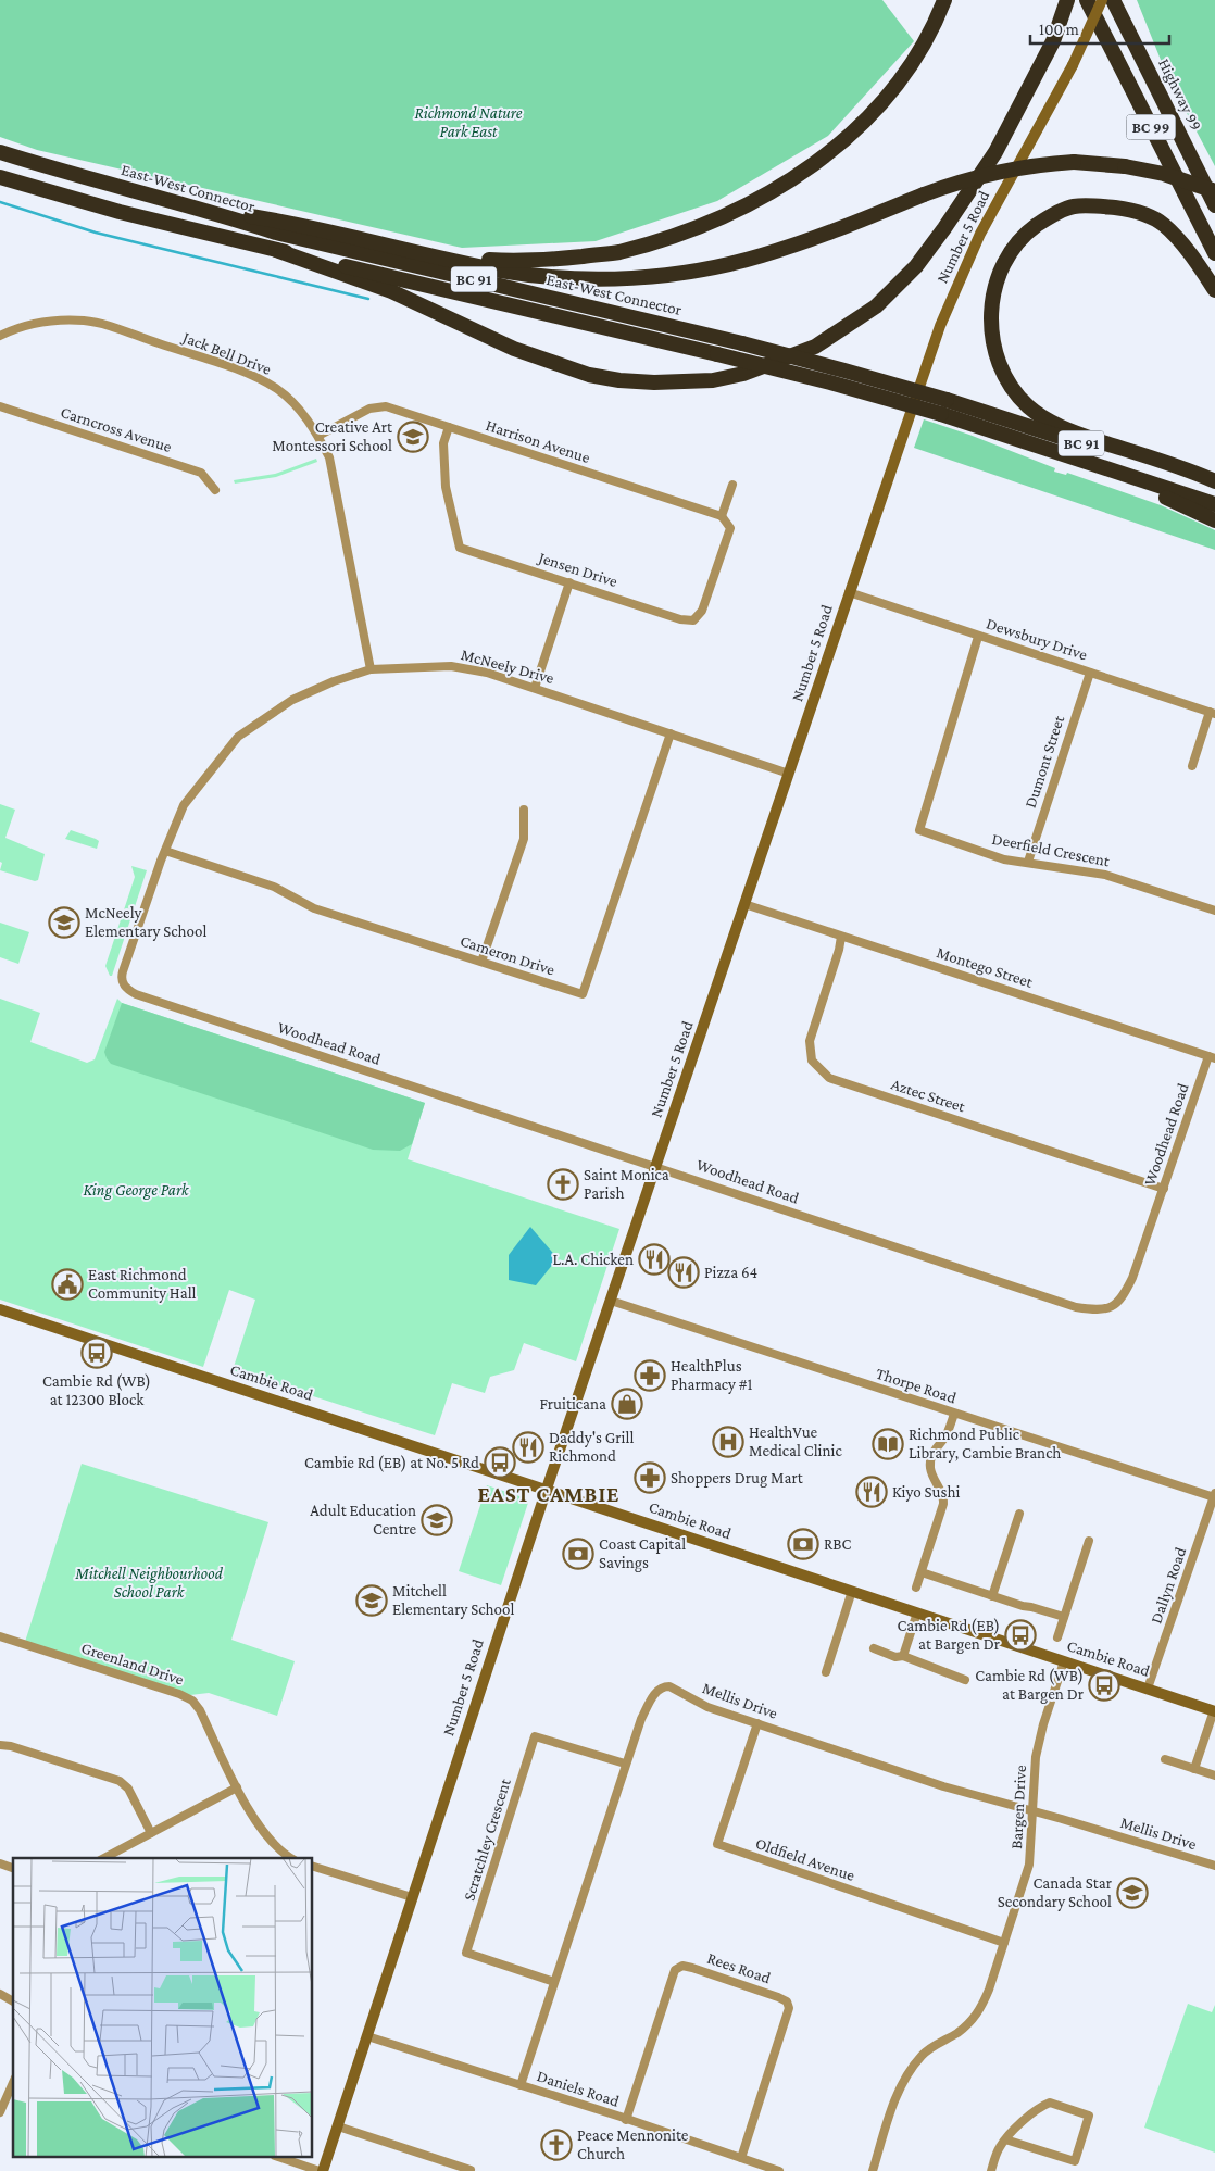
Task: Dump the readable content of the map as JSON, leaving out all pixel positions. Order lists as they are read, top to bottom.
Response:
{
  "streets": {
    "highway": [
      "Highway 99",
      "BC 99",
      "East-West Connector",
      "BC 91"
    ],
    "main road": ["Number 5 Road", "Cambie Road"],
    "street": [
      "Jack Bell Drive",
      "Carncross Avenue",
      "Harrison Avenue",
      "Jensen Drive",
      "Dewsbury Drive",
      "McNeely Drive",
      "Dumont Street",
      "Deerfield Crescent",
      "Cameron Drive",
      "Montego Street",
      "Woodhead Road",
      "Aztec Street",
      "Thorpe Road",
      "Dallyn Road",
      "Greenland Drive",
      "Mellis Drive",
      "Bargen Drive",
      "Scratchley Crescent",
      "Oldfield Avenue",
      "Rees Road",
      "Daniels Road"
    ]
  },
  "crossings": [
    ["Number 5 Road", "Dewsbury Drive"],
    ["Number 5 Road", "McNeely Drive"],
    ["Number 5 Road", "Montego Street"],
    ["Number 5 Road", "Woodhead Road"],
    ["Number 5 Road", "Cambie Road"],
    ["Number 5 Road", "Thorpe Road"],
    ["Number 5 Road", "Daniels Road"],
    ["Jack Bell Drive", "Harrison Avenue"],
    ["Jack Bell Drive", "McNeely Drive"],
    ["Harrison Avenue", "Jensen Drive"],
    ["Dewsbury Drive", "Dumont Street"],
    ["Dewsbury Drive", "Deerfield Crescent"],
    ["McNeely Drive", "Cameron Drive"],
    ["McNeely Drive", "Woodhead Road"],
    ["Dumont Street", "Deerfield Crescent"],
    ["Montego Street", "Woodhead Road"],
    ["Montego Street", "Aztec Street"],
    ["Woodhead Road", "Aztec Street"],
    ["Cambie Road", "Dallyn Road"],
    ["Cambie Road", "Bargen Drive"],
    ["Thorpe Road", "Dallyn Road"],
    ["Mellis Drive", "Bargen Drive"],
    ["Mellis Drive", "Scratchley Crescent"],
    ["Mellis Drive", "Oldfield Avenue"],
    ["Mellis Drive", "Daniels Road"],
    ["Bargen Drive", "Oldfield Avenue"],
    ["Rees Road", "Daniels Road"]
  ],
  "districts": ["EAST CAMBIE"],
  "parks": ["Richmond Nature Park East", "King George Park", "Mitchell Neighbourhood School Park"],
  "places": {
    "school or university": [
      "Creative Art Montessori School",
      "McNeely Elementary School",
      "Adult Education Centre",
      "Mitchell Elementary School",
      "Canada Star Secondary School"
    ],
    "church": ["Saint Monica Parish", "Peace Mennonite Church"],
    "restaurant": [
      "L.A. Chicken",
      "Pizza 64",
      "Daddy's Grill Richmond",
      "Kiyo Sushi"
    ],
    "public building": ["East Richmond Community Hall"],
    "bus stop": [
      "Cambie Rd (WB) at 12300 Block",
      "Cambie Rd (EB) at No. 5 Rd",
      "Cambie Rd (EB) at Bargen Dr",
      "Cambie Rd (WB) at Bargen Dr"
    ],
    "pharmacy": ["HealthPlus Pharmacy #1", "Shoppers Drug Mart"],
    "shop": ["Fruiticana"],
    "hospital": ["HealthVue Medical Clinic"],
    "library": ["Richmond Public Library, Cambie Branch"],
    "bank": ["RBC", "Coast Capital Savings"]
  },
  "scale_bar": "100 m"
}
